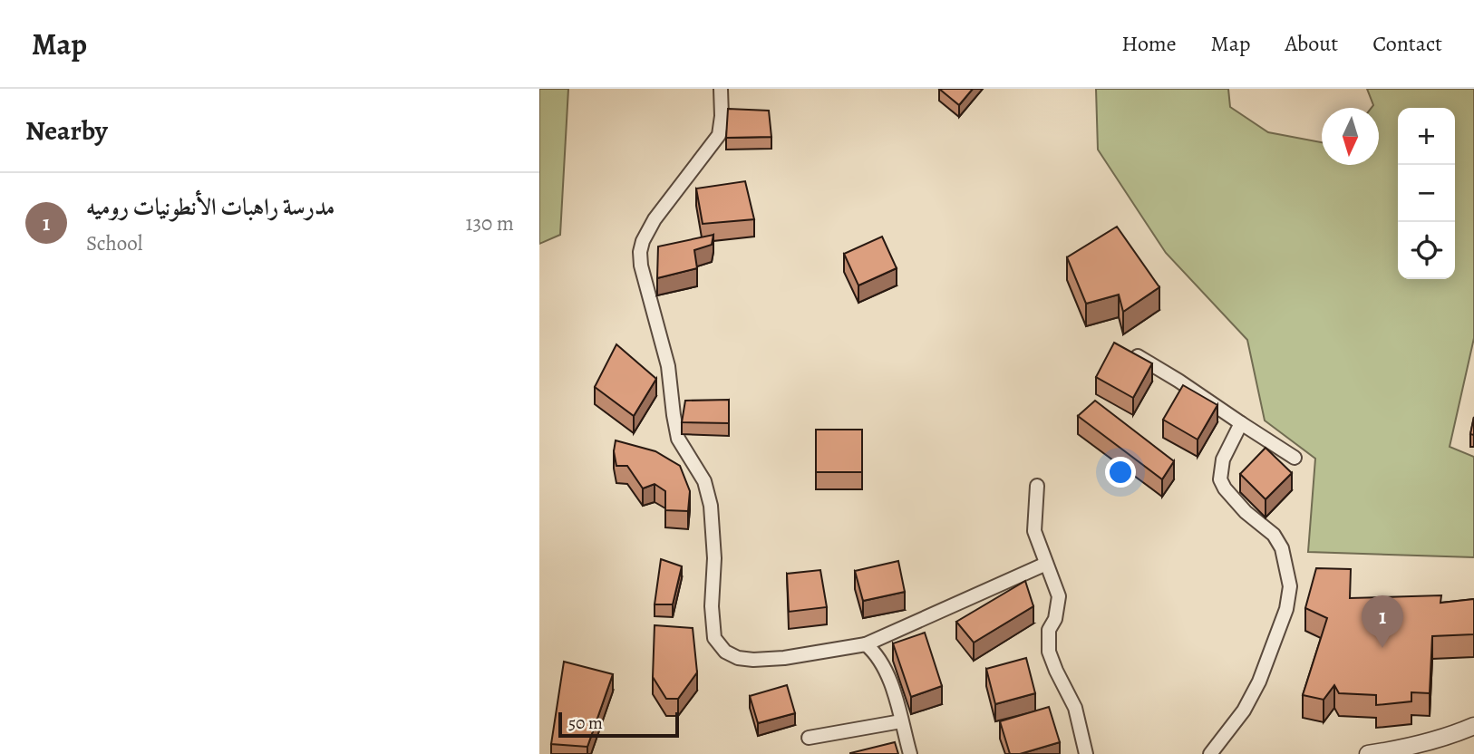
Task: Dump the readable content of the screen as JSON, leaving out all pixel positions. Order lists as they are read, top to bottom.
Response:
{
  "scale_bar": "50 m",
  "north": "bottom",
  "page": {
    "header": "Map",
    "nav": [
      "Home",
      "Map",
      "About",
      "Contact"
    ],
    "heading": "Nearby",
    "map_buttons": ["+", "−"],
    "list": [
      {
        "mark": "1",
        "name": "مدرسة راهبات الأنطونيات روميه",
        "note": "School",
        "value": "130 m"
      }
    ],
    "pins": "1",
    "scale": "50 m"
  }
}
